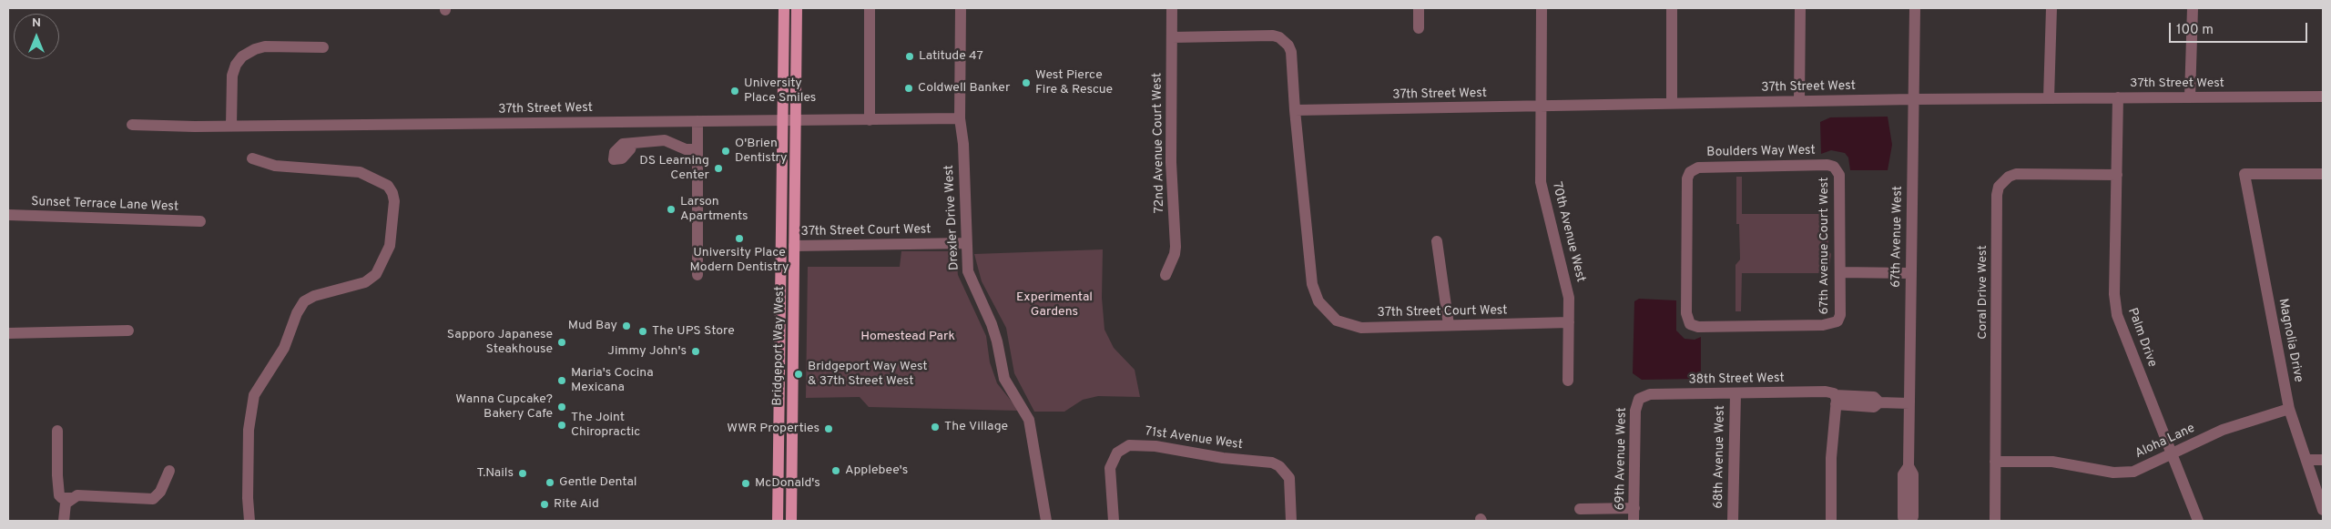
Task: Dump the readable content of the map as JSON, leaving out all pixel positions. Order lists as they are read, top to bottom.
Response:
{
  "streets": {
    "main road": ["Bridgeport Way West"],
    "street": [
      "37th Street West",
      "72nd Avenue Court West",
      "Boulders Way West",
      "Sunset Terrace Lane West",
      "Drexler Drive West",
      "37th Street Court West",
      "70th Avenue West",
      "67th Avenue West",
      "67th Avenue Court West",
      "Coral Drive West",
      "Palm Drive",
      "Magnolia Drive",
      "38th Street West",
      "71st Avenue West",
      "Aloha Lane",
      "68th Avenue West",
      "69th Avenue West"
    ]
  },
  "crossings": [
    ["37th Street West", "Drexler Drive West"],
    ["37th Street West", "37th Street Court West"],
    ["37th Street West", "70th Avenue West"],
    ["37th Street West", "67th Avenue West"],
    ["37th Street West", "Palm Drive"],
    ["37th Street West", "Bridgeport Way West"],
    ["Boulders Way West", "67th Avenue Court West"],
    ["Drexler Drive West", "37th Street Court West"],
    ["37th Street Court West", "70th Avenue West"],
    ["37th Street Court West", "Bridgeport Way West"],
    ["67th Avenue West", "38th Street West"],
    ["Coral Drive West", "Palm Drive"],
    ["Coral Drive West", "Aloha Lane"],
    ["Palm Drive", "Aloha Lane"],
    ["Magnolia Drive", "Aloha Lane"],
    ["38th Street West", "68th Avenue West"],
    ["38th Street West", "69th Avenue West"]
  ],
  "parks": ["Experimental Gardens", "Homestead Park"],
  "places": [
    "Latitude 47",
    "West Pierce Fire & Rescue",
    "Coldwell Banker",
    "University Place Smiles",
    "O'Brien Dentistry",
    "DS Learning Center",
    "Larson Apartments",
    "University Place Modern Dentistry",
    "Mud Bay",
    "The UPS Store",
    "Sapporo Japanese Steakhouse",
    "Jimmy John's",
    "Bridgeport Way West & 37th Street West",
    "Maria's Cocina Mexicana",
    "Wanna Cupcake? Bakery Cafe",
    "The Joint Chiropractic",
    "The Village",
    "WWR Properties",
    "Applebee's",
    "T.Nails",
    "Gentle Dental",
    "McDonald's",
    "Rite Aid"
  ],
  "scale_bar": "100 m",
  "north": "top"
}
